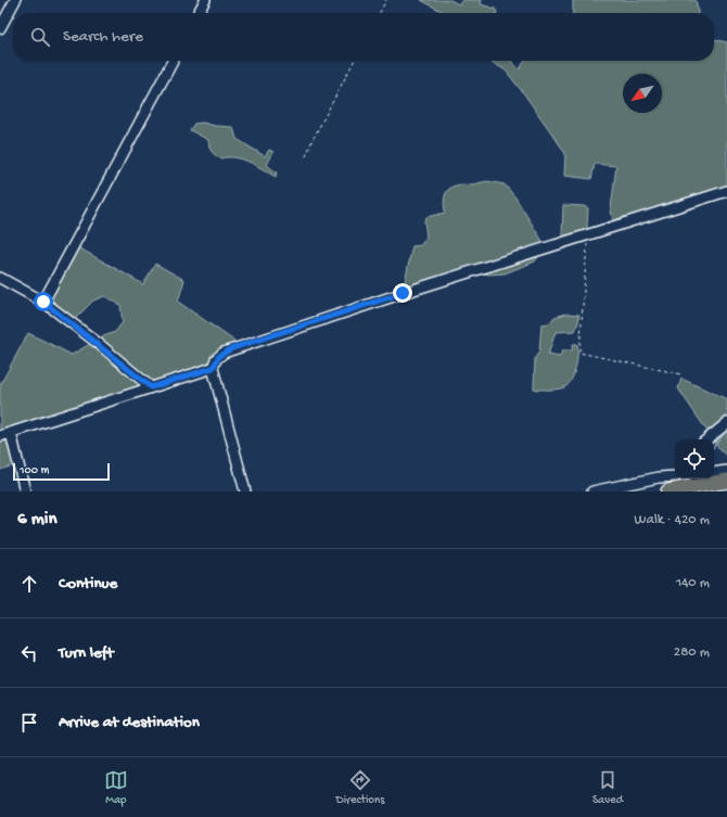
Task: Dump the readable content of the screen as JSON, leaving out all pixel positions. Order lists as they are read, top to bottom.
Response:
{
  "scale_bar": "100 m",
  "north": "bottom left",
  "page": {
    "search": "Search here",
    "scale": "100 m",
    "heading": ["6 min", "Walk · 420 m"],
    "list": [
      ["Continue", "140 m"],
      ["Turn left", "280 m"],
      "Arrive at destination"
    ],
    "nav": ["Map", "Directions", "Saved"]
  }
}
